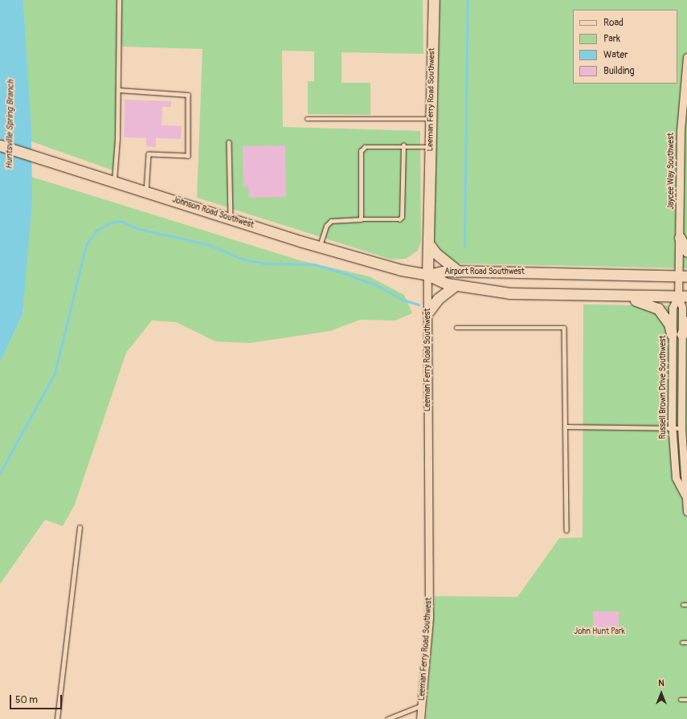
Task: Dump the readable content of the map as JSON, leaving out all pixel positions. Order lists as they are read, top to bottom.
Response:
{
  "streets": {
    "street": [
      "Leeman Ferry Road Southwest",
      "Jaycee Way Southwest",
      "Johnson Road Southwest",
      "Airport Road Southwest",
      "Russell Brown Drive Southwest"
    ]
  },
  "crossings": [
    ["Leeman Ferry Road Southwest", "Johnson Road Southwest"],
    ["Leeman Ferry Road Southwest", "Airport Road Southwest"],
    ["Jaycee Way Southwest", "Airport Road Southwest"],
    ["Jaycee Way Southwest", "Russell Brown Drive Southwest"],
    ["Johnson Road Southwest", "Airport Road Southwest"],
    ["Airport Road Southwest", "Russell Brown Drive Southwest"]
  ],
  "water": ["Huntsville Spring Branch"],
  "parks": ["John Hunt Park"],
  "legend": [
    "Road",
    "Park",
    "Water",
    "Building"
  ],
  "scale_bar": "50 m",
  "north": "top"
}
